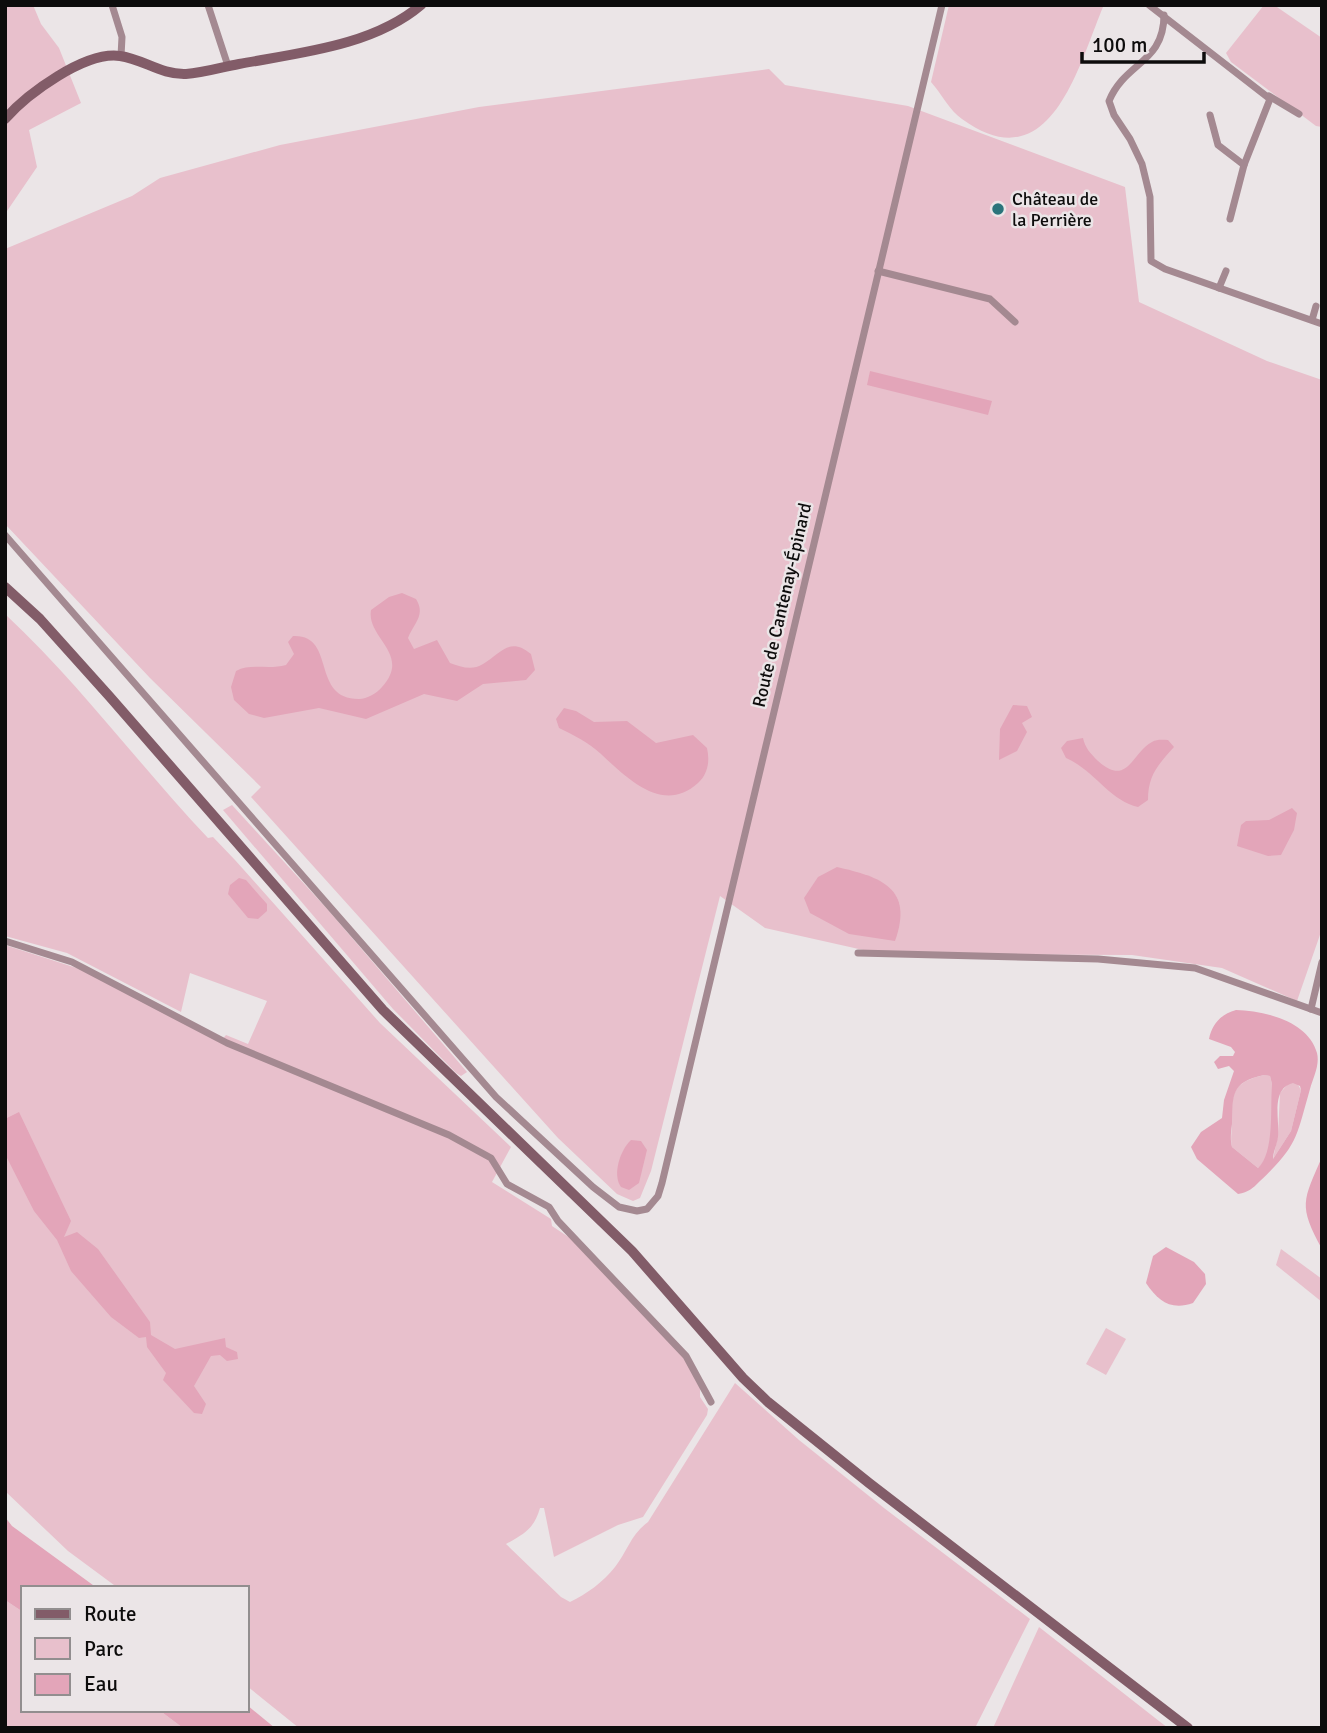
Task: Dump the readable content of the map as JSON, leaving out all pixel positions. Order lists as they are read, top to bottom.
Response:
{
  "streets": {
    "street": ["Route de Cantenay-Épinard"]
  },
  "places": ["Château de la Perrière"],
  "legend": ["Route", "Parc", "Eau"],
  "scale_bar": "100 m"
}
